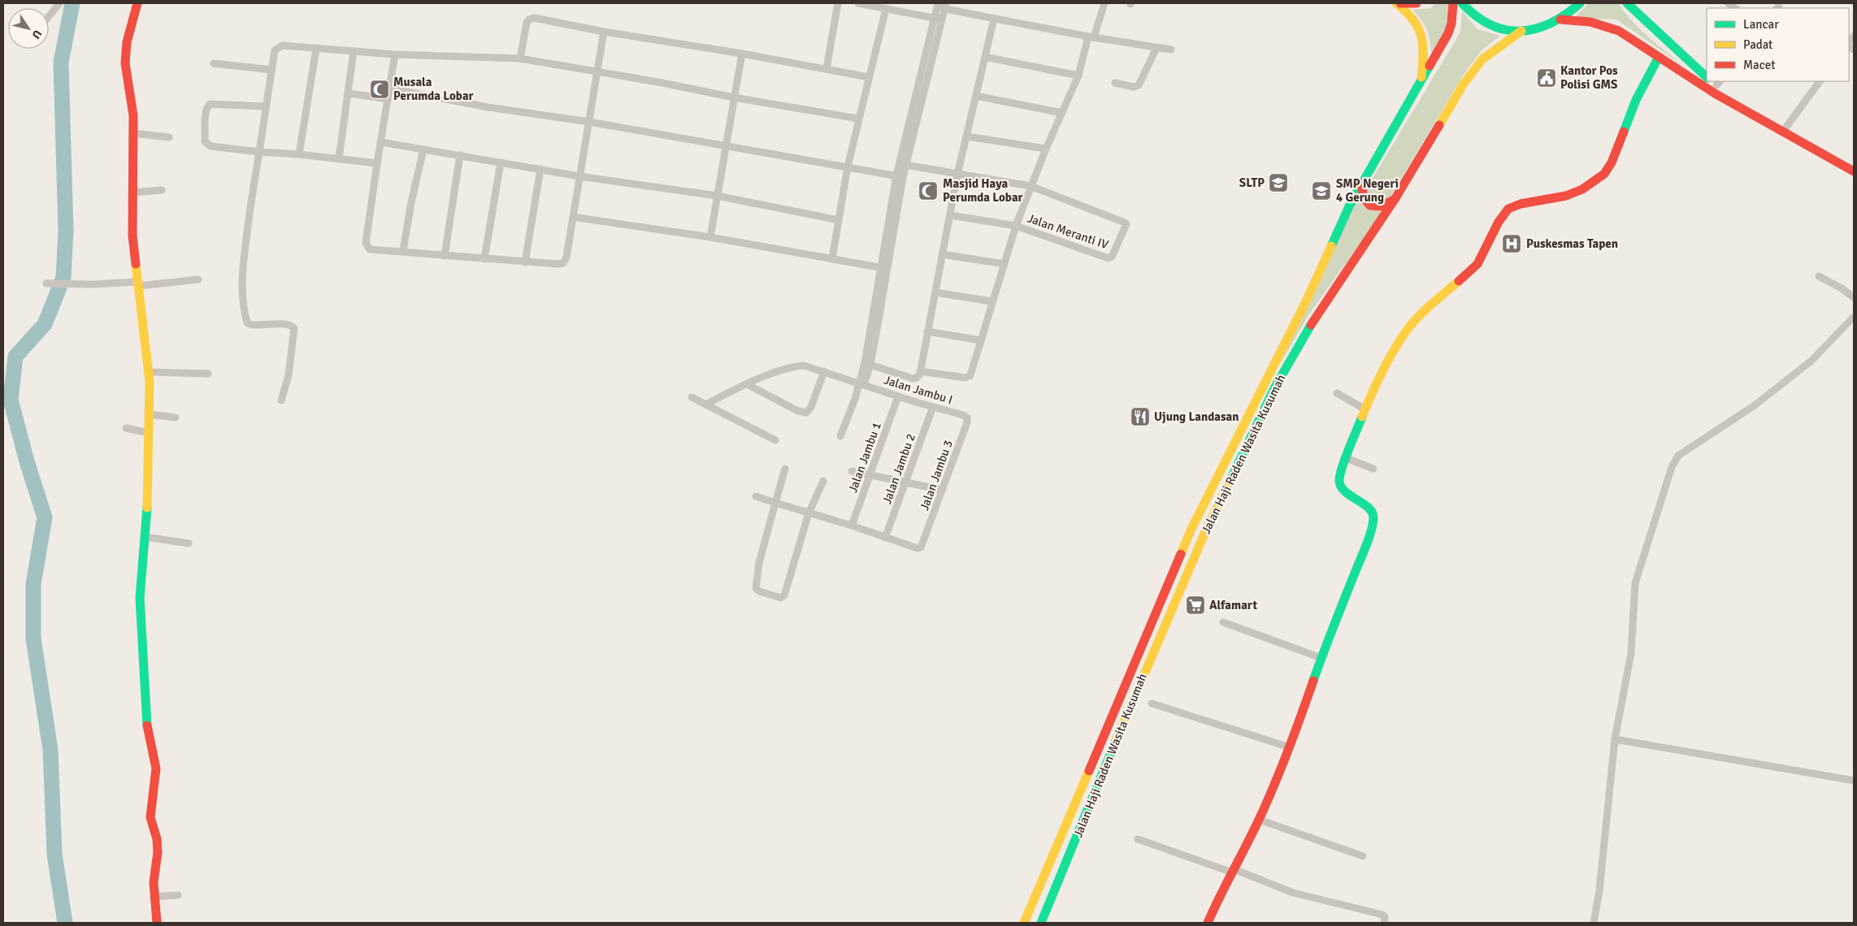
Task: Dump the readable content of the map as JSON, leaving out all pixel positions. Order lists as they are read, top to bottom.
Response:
{
  "streets": {
    "main road": ["Jalan Haji Raden Wasita Kusumah"],
    "street": [
      "Jalan Meranti IV",
      "Jalan Jambu I",
      "Jalan Jambu 1",
      "Jalan Jambu 2",
      "Jalan Jambu 3"
    ]
  },
  "crossings": [
    ["Jalan Jambu I", "Jalan Jambu 1"],
    ["Jalan Jambu I", "Jalan Jambu 2"],
    ["Jalan Jambu I", "Jalan Jambu 3"],
    ["Jalan Jambu 2", "Jalan Jambu 3"]
  ],
  "places": {
    "public building": ["Kantor Pos Polisi GMS"],
    "mosque": ["Musala Perumda Lobar", "Masjid Haya Perumda Lobar"],
    "school or university": ["SLTP", "SMP Negeri 4 Gerung"],
    "hospital": ["Puskesmas Tapen"],
    "restaurant": ["Ujung Landasan"],
    "supermarket": ["Alfamart"]
  },
  "legend": ["Lancar", "Padat", "Macet"],
  "north": "bottom right"
}
